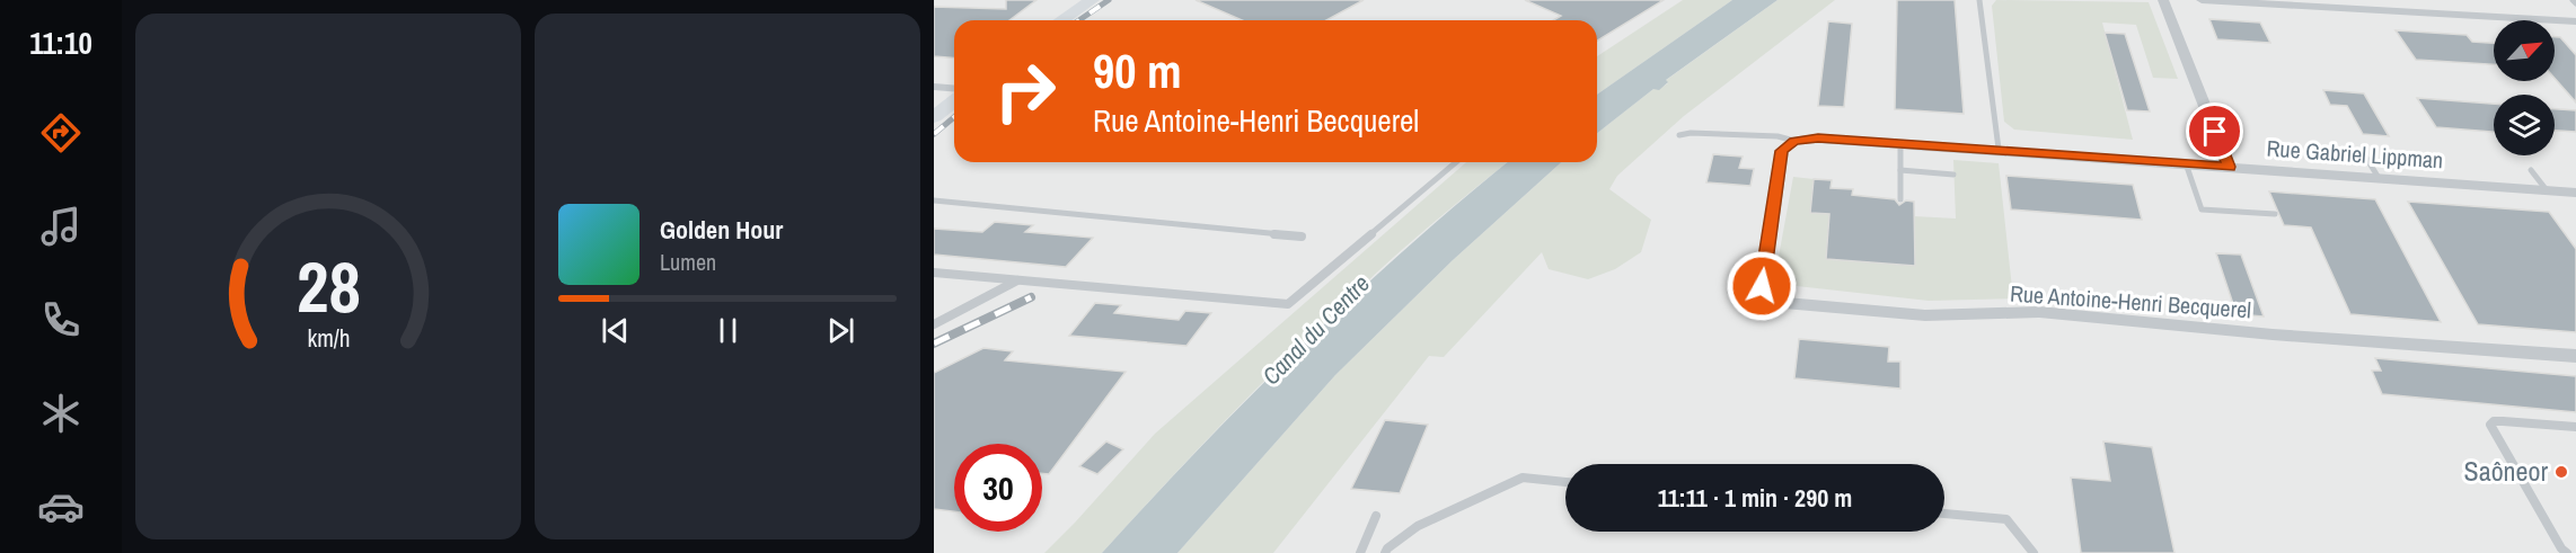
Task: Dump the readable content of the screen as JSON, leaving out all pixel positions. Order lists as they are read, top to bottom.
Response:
{
  "streets": {
    "street": ["Rue Gabriel Lippman", "Rue Antoine-Henri Becquerel"]
  },
  "water": ["Canal du Centre"],
  "places": ["Saôneor"],
  "north": "top right",
  "page": {
    "tabs": "11:10",
    "turn": ["90 m", "Rue Antoine-Henri Becquerel"],
    "song": ["Golden Hour", "Lumen"],
    "limit": "30",
    "trip": "11:11 · 1 min · 290 m",
    "gauge": ["28", "km/h"]
  }
}
